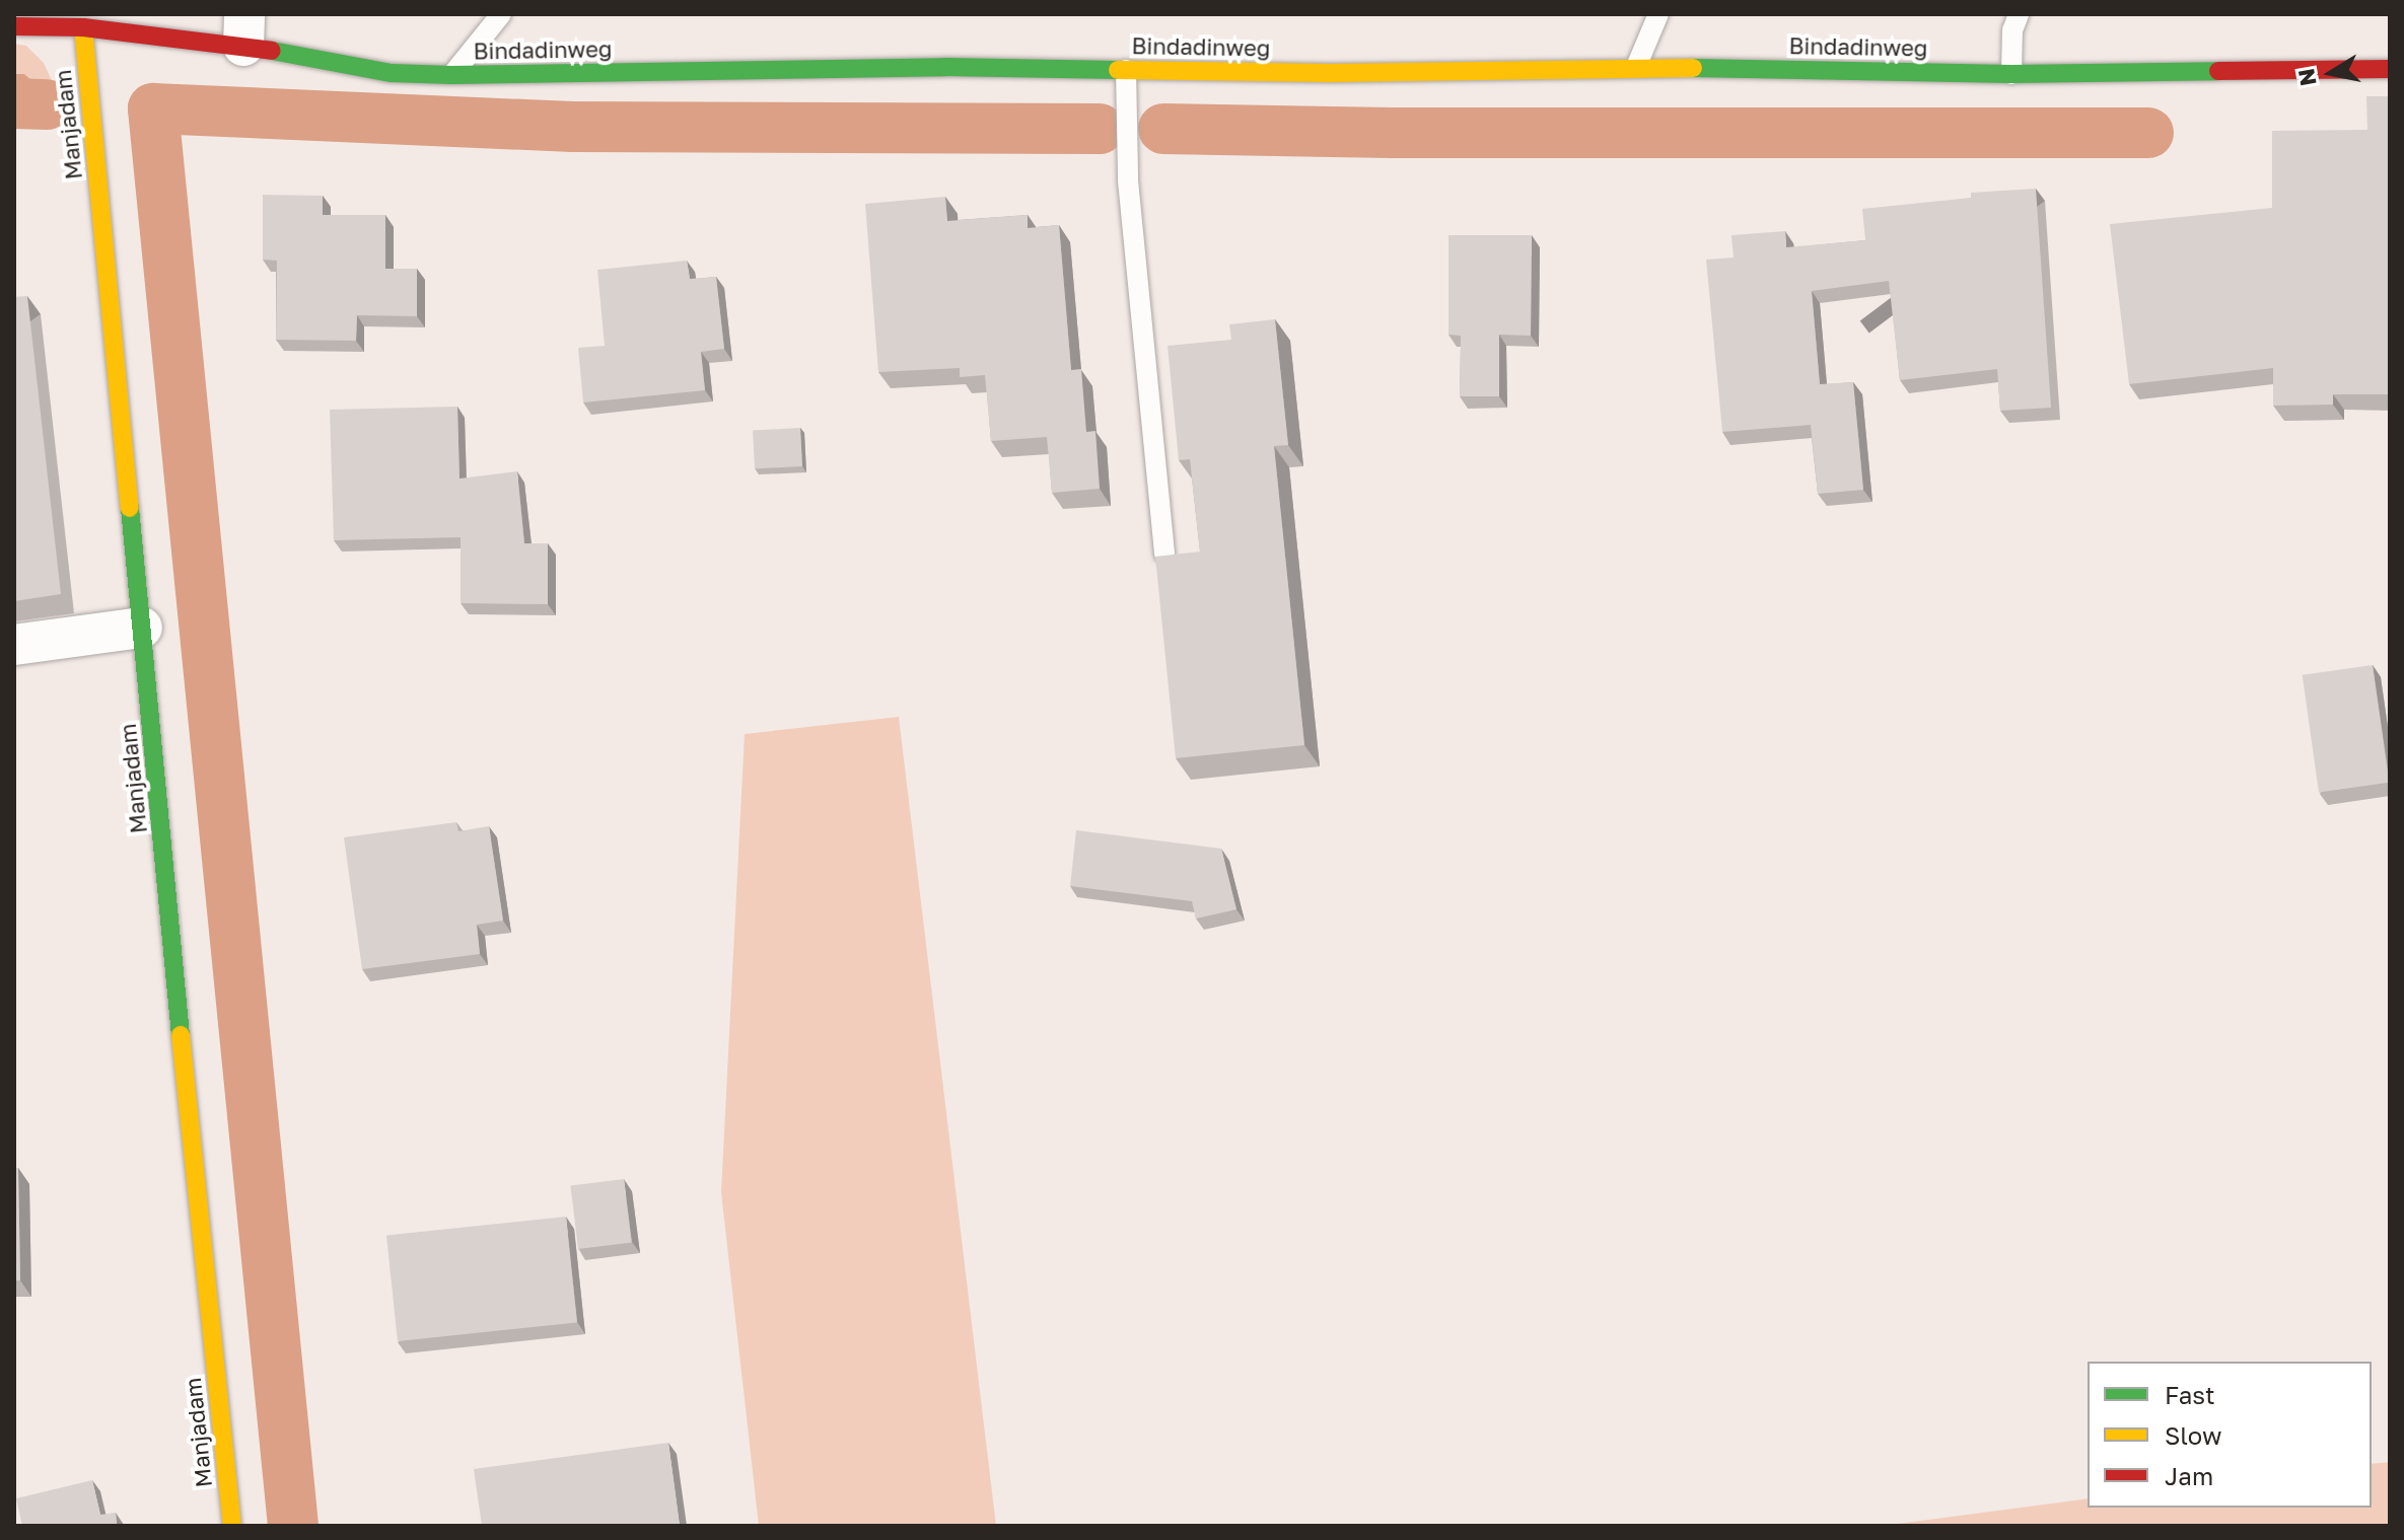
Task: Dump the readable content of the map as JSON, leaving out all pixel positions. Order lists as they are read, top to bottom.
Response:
{
  "streets": {
    "street": ["Bindadinweg", "Manjadam"]
  },
  "crossings": [
    ["Bindadinweg", "Manjadam"]
  ],
  "legend": ["Fast", "Slow", "Jam"],
  "north": "left"
}
